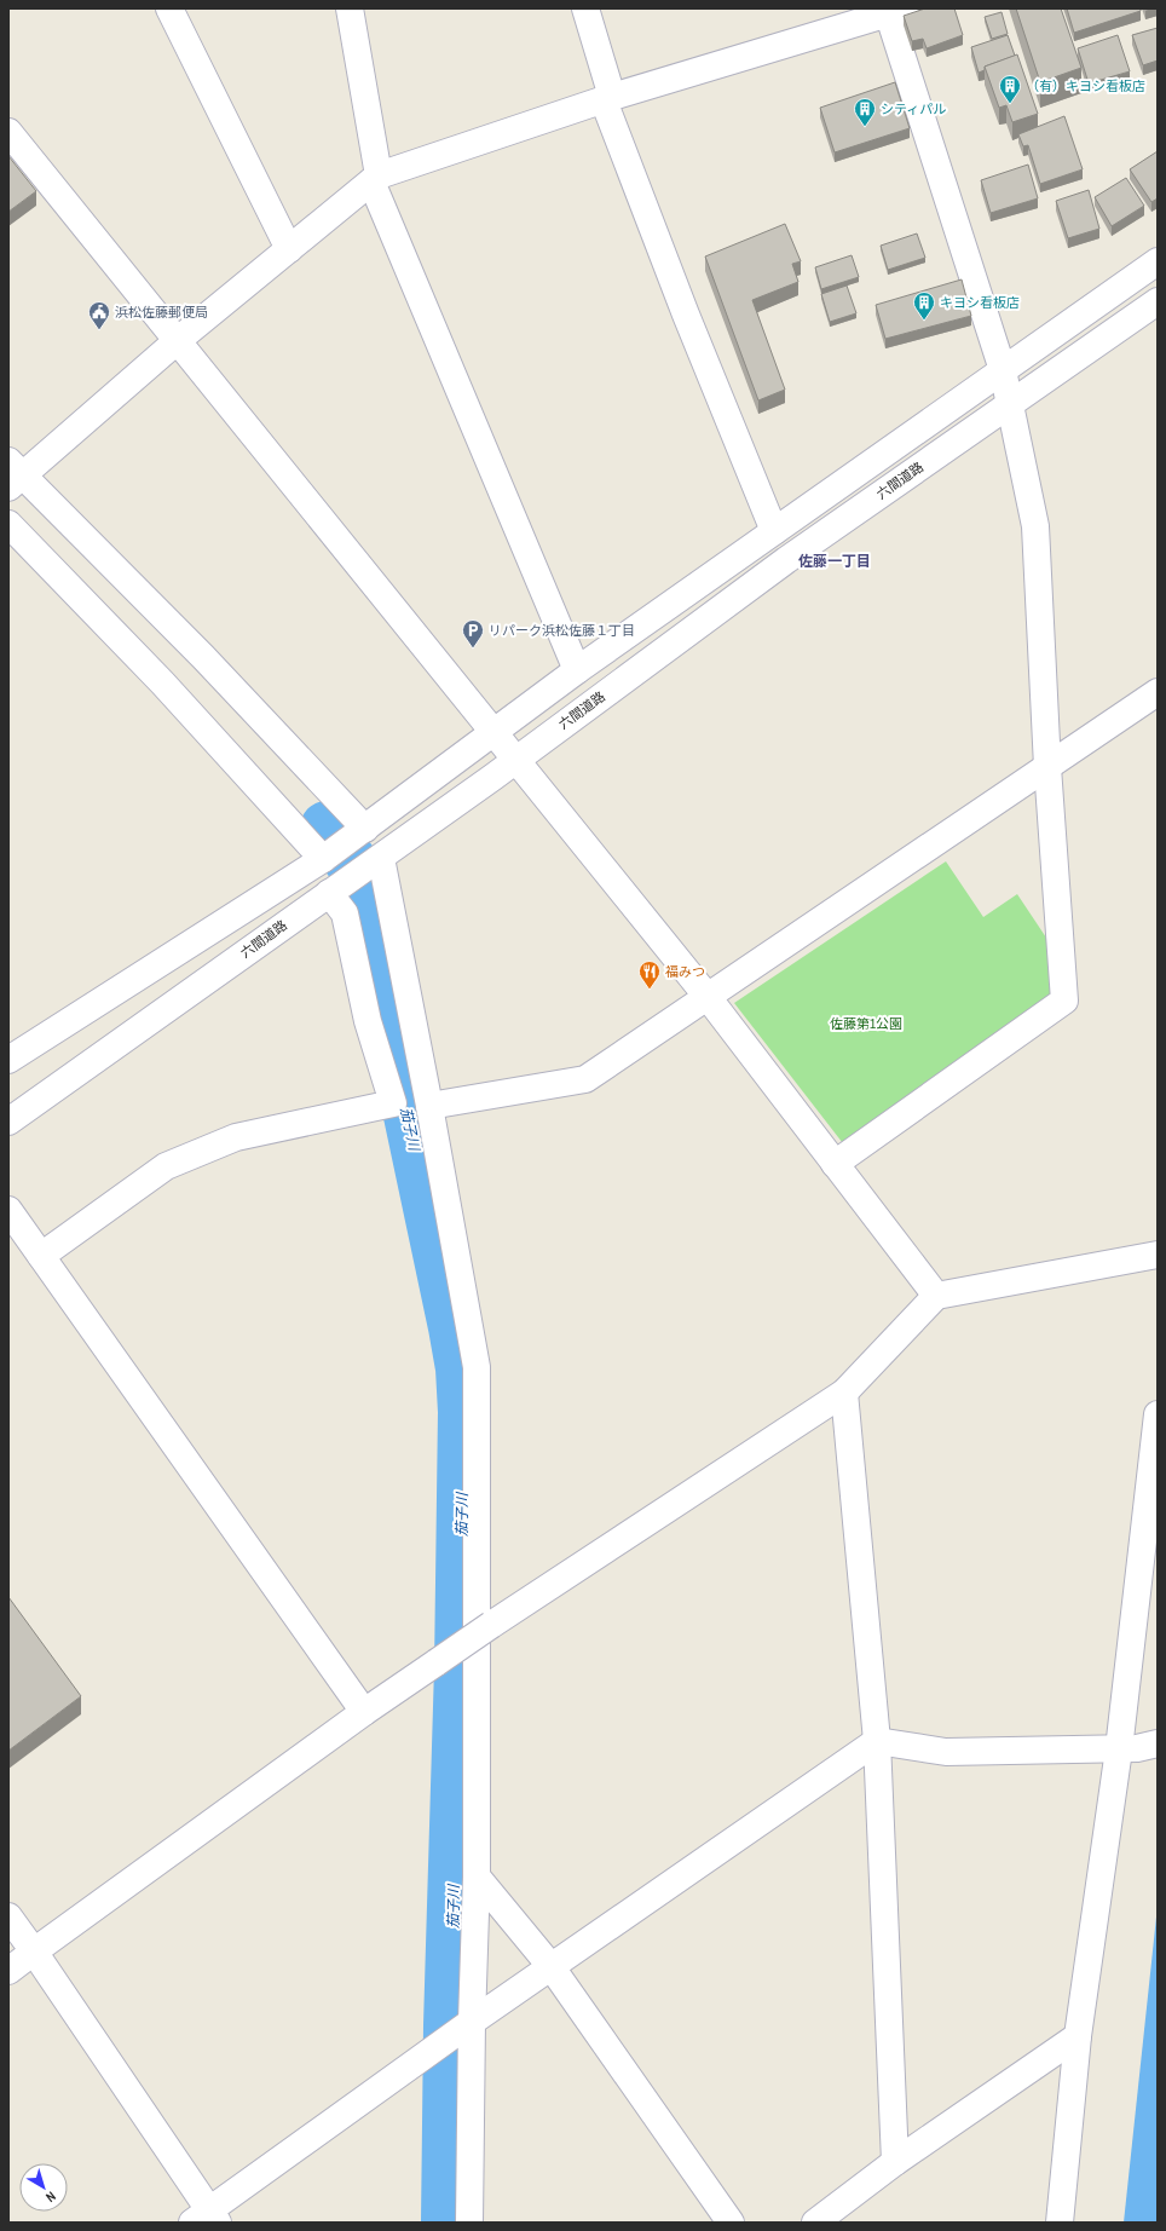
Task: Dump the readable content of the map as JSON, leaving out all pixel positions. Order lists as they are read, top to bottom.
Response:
{
  "streets": {
    "street": ["六間道路"]
  },
  "districts": ["佐藤一丁目"],
  "water": ["茄子川"],
  "parks": ["佐藤第1公園"],
  "places": {
    "building": ["（有）キヨシ看板店", "シティパル", "キヨシ看板店"],
    "public building": ["浜松佐藤郵便局"],
    "parking": ["リパーク浜松佐藤１丁目"],
    "restaurant": ["福みつ"]
  },
  "north": "bottom right"
}
